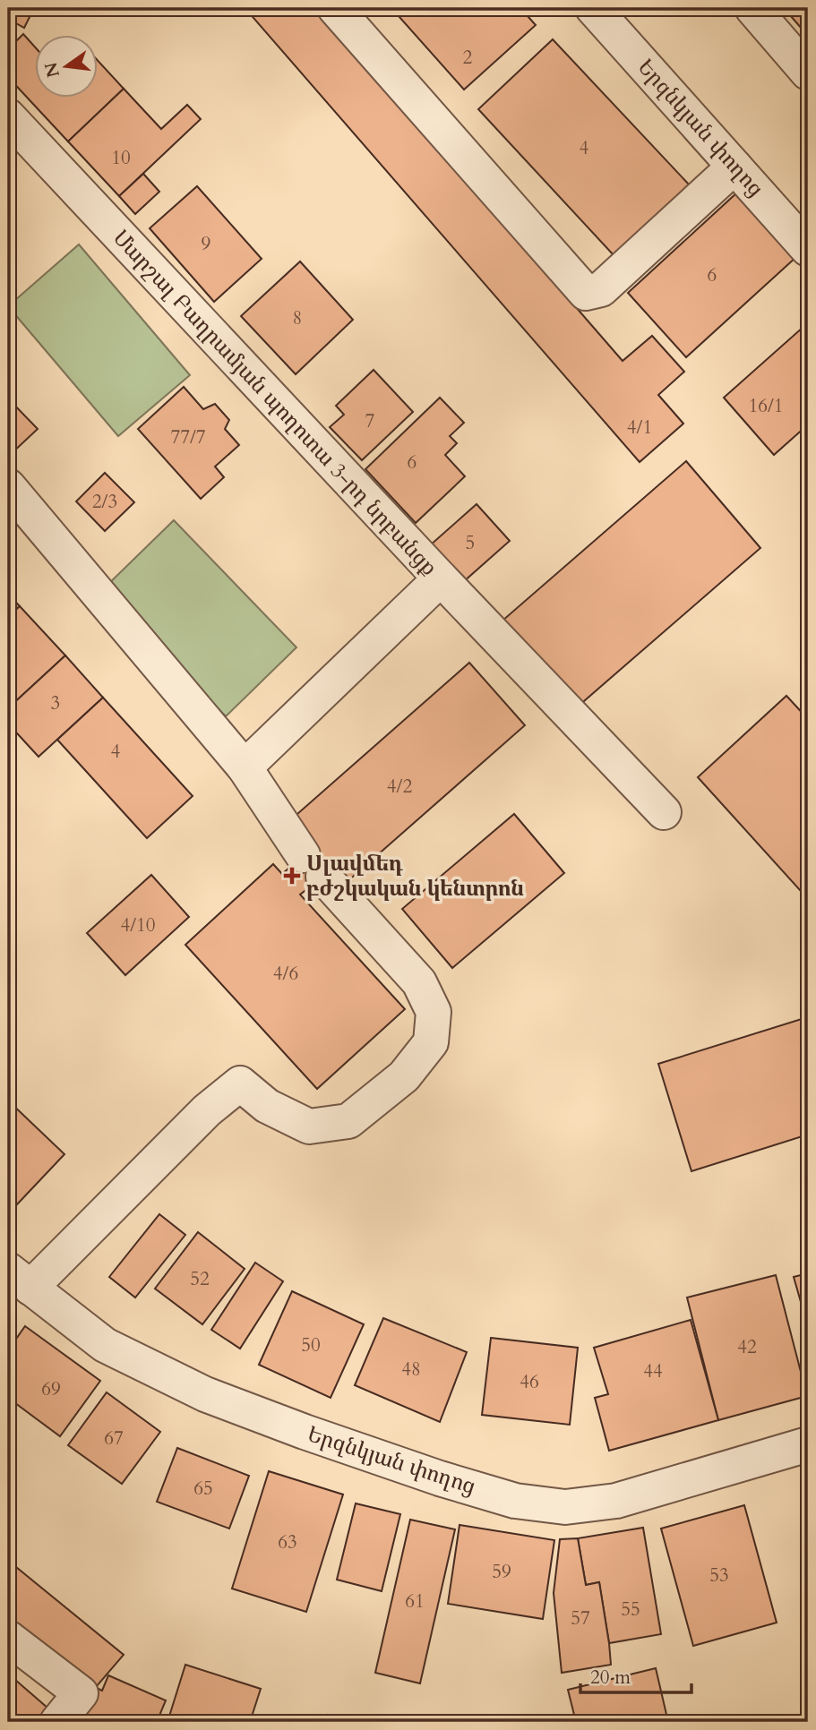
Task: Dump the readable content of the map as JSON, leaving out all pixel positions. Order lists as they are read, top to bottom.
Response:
{
  "streets": {
    "street": ["Երզնկյան փողոց", "Մարշալ Բաղրամյան պողոտա 3-րդ նրբանցք"]
  },
  "places": {
    "health": ["Սլավմեդ բժշկական կենտրոն"]
  },
  "house_numbers": [
    "2",
    "4",
    "10",
    "9",
    "6",
    "8",
    "16/1",
    "7",
    "4/1",
    "77/7",
    "6",
    "2/3",
    "5",
    "3",
    "4",
    "4/2",
    "4/10",
    "4/6",
    "52",
    "50",
    "42",
    "48",
    "44",
    "46",
    "69",
    "67",
    "65",
    "63",
    "59",
    "53",
    "61",
    "55",
    "57"
  ],
  "scale_bar": "20 m",
  "north": "left"
}
